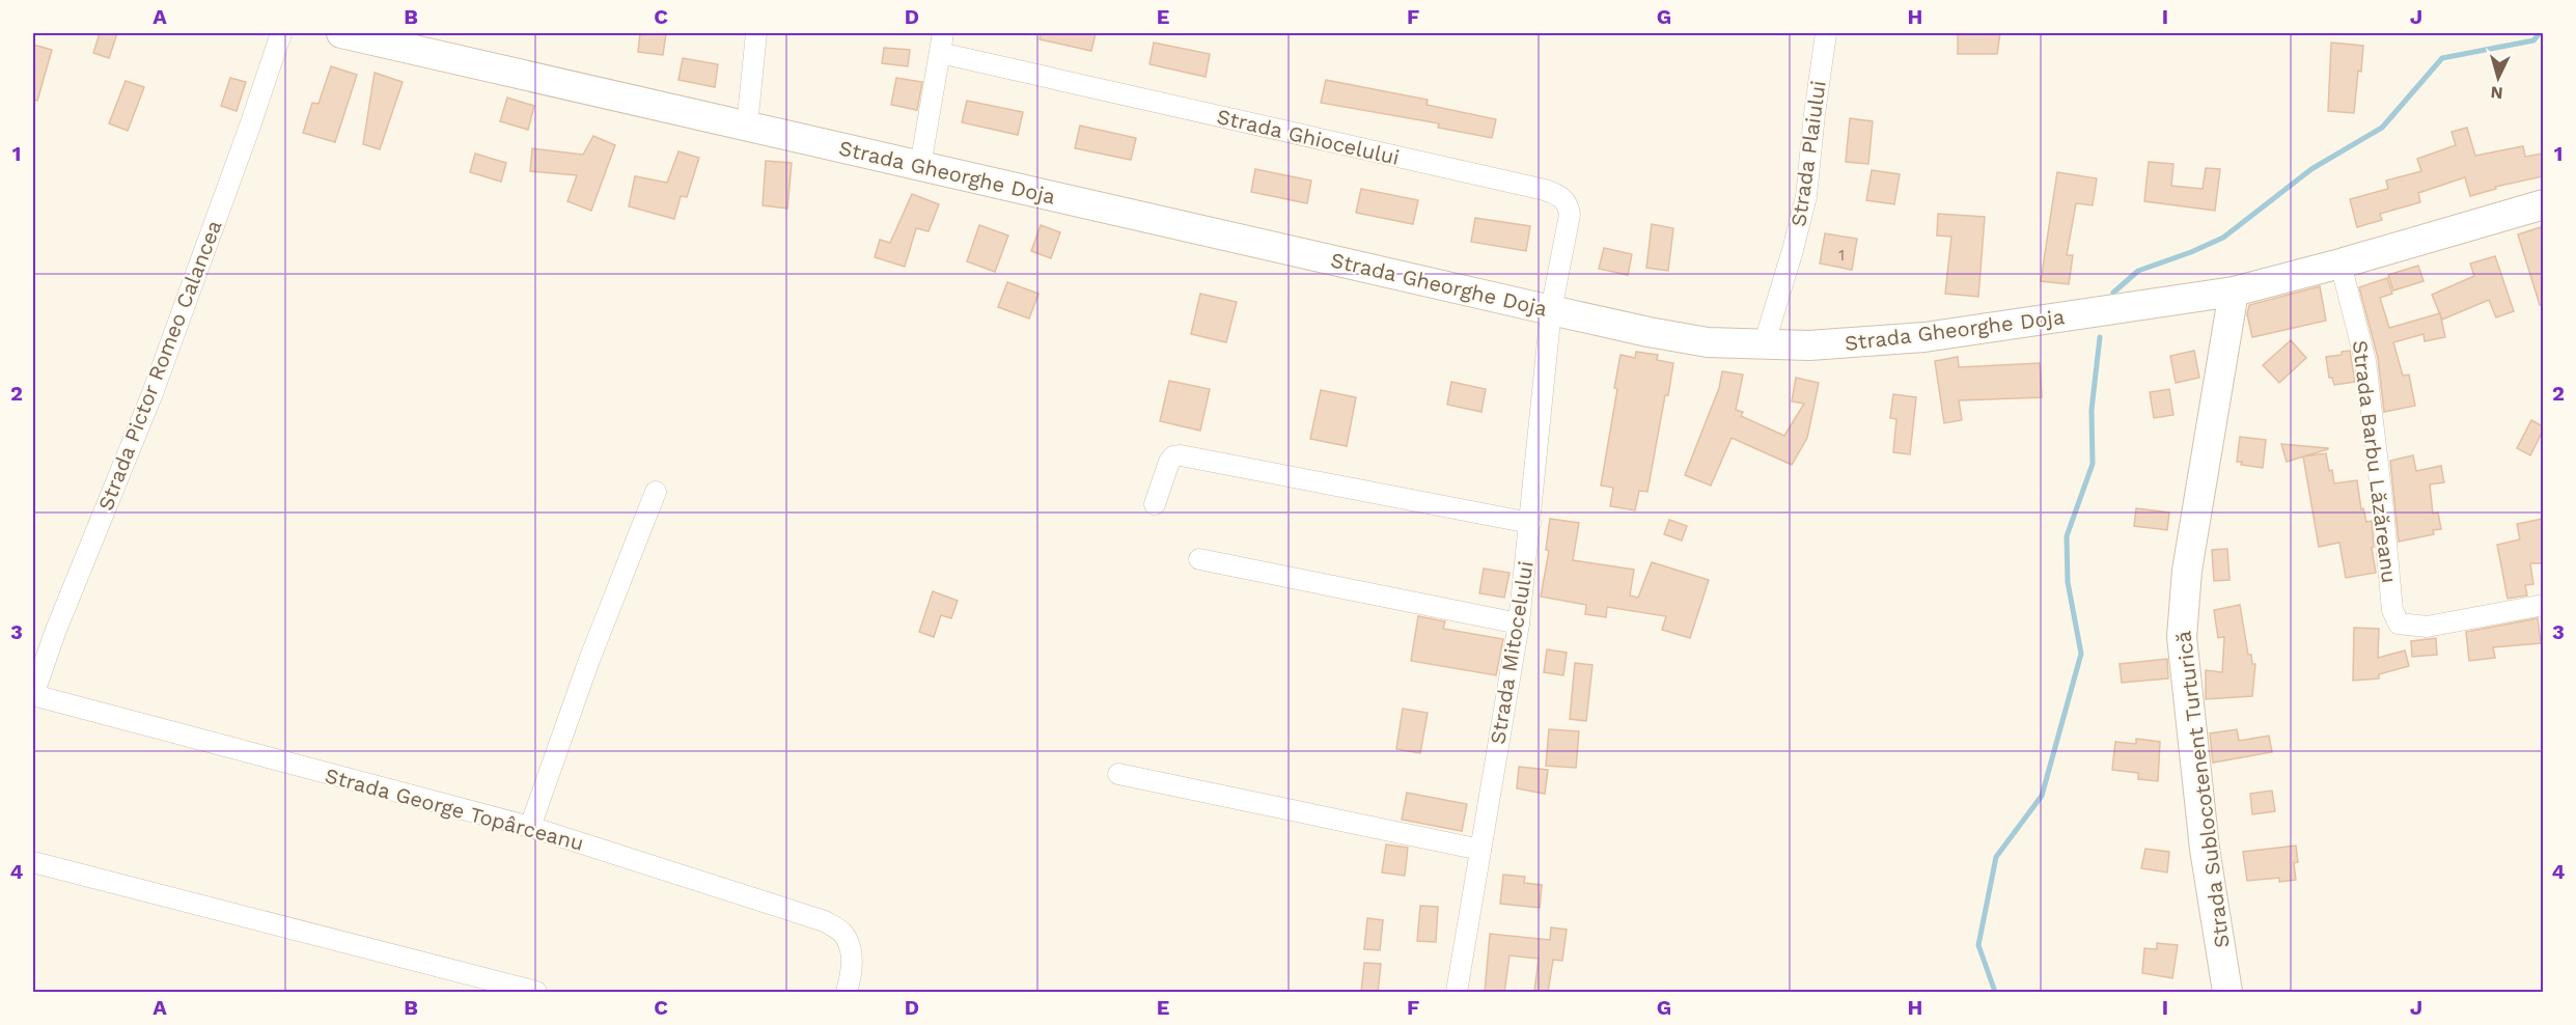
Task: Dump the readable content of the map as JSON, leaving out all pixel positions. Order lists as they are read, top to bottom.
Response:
{
  "streets": {
    "main road": ["Strada Gheorghe Doja", "Strada Sublocotenent Turturică"],
    "street": [
      "Strada Ghiocelului",
      "Strada Plaiului",
      "Strada Pictor Romeo Calancea",
      "Strada Barbu Lăzăreanu",
      "Strada Mitocelului",
      "Strada George Topârceanu"
    ]
  },
  "crossings": [
    ["Strada Ghiocelului", "Strada Gheorghe Doja"],
    ["Strada Ghiocelului", "Strada Mitocelului"],
    ["Strada Plaiului", "Strada Gheorghe Doja"],
    ["Strada Gheorghe Doja", "Strada Barbu Lăzăreanu"],
    ["Strada Gheorghe Doja", "Strada Mitocelului"],
    ["Strada Gheorghe Doja", "Strada Sublocotenent Turturică"],
    ["Strada Pictor Romeo Calancea", "Strada George Topârceanu"]
  ],
  "house_numbers": ["1"],
  "north": "bottom",
  "grid": {
    "columns": [
      "A",
      "B",
      "C",
      "D",
      "E",
      "F",
      "G",
      "H",
      "I",
      "J"
    ],
    "rows": [
      "1",
      "2",
      "3",
      "4"
    ]
  }
}
